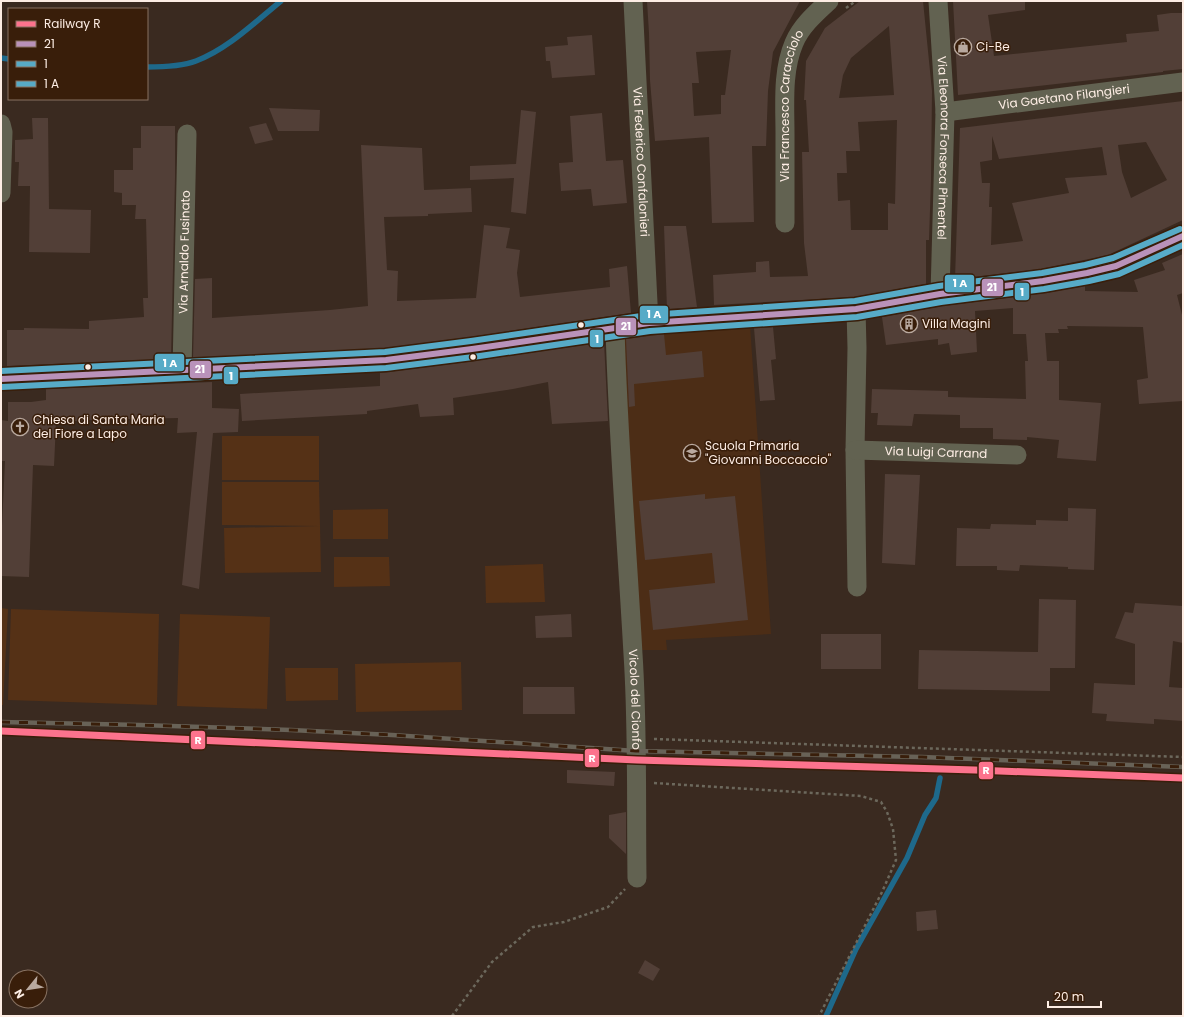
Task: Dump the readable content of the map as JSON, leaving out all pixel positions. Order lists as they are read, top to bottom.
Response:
{
  "streets": {
    "street": [
      "Via Gaetano Filangieri",
      "Via Francesco Caracciolo",
      "Via Eleonora Fonseca Pimentel",
      "Via Federico Confalonieri",
      "Via Arnaldo Fusinato",
      "Via Luigi Carrand",
      "Vicolo del Cionfo"
    ]
  },
  "crossings": [
    ["Via Gaetano Filangieri", "Via Eleonora Fonseca Pimentel"]
  ],
  "places": {
    "shop": ["Ci-Be"],
    "building": ["Villa Magini"],
    "church": ["Chiesa di Santa Maria del Fiore a Lapo"],
    "school or university": ["Scuola Primaria \"Giovanni Boccaccio\""]
  },
  "lines": ["transit line 21", "transit line 1", "rail line R"],
  "legend": [
    "Railway R",
    "21",
    "1",
    "1 A"
  ],
  "scale_bar": "20 m",
  "north": "bottom left"
}
